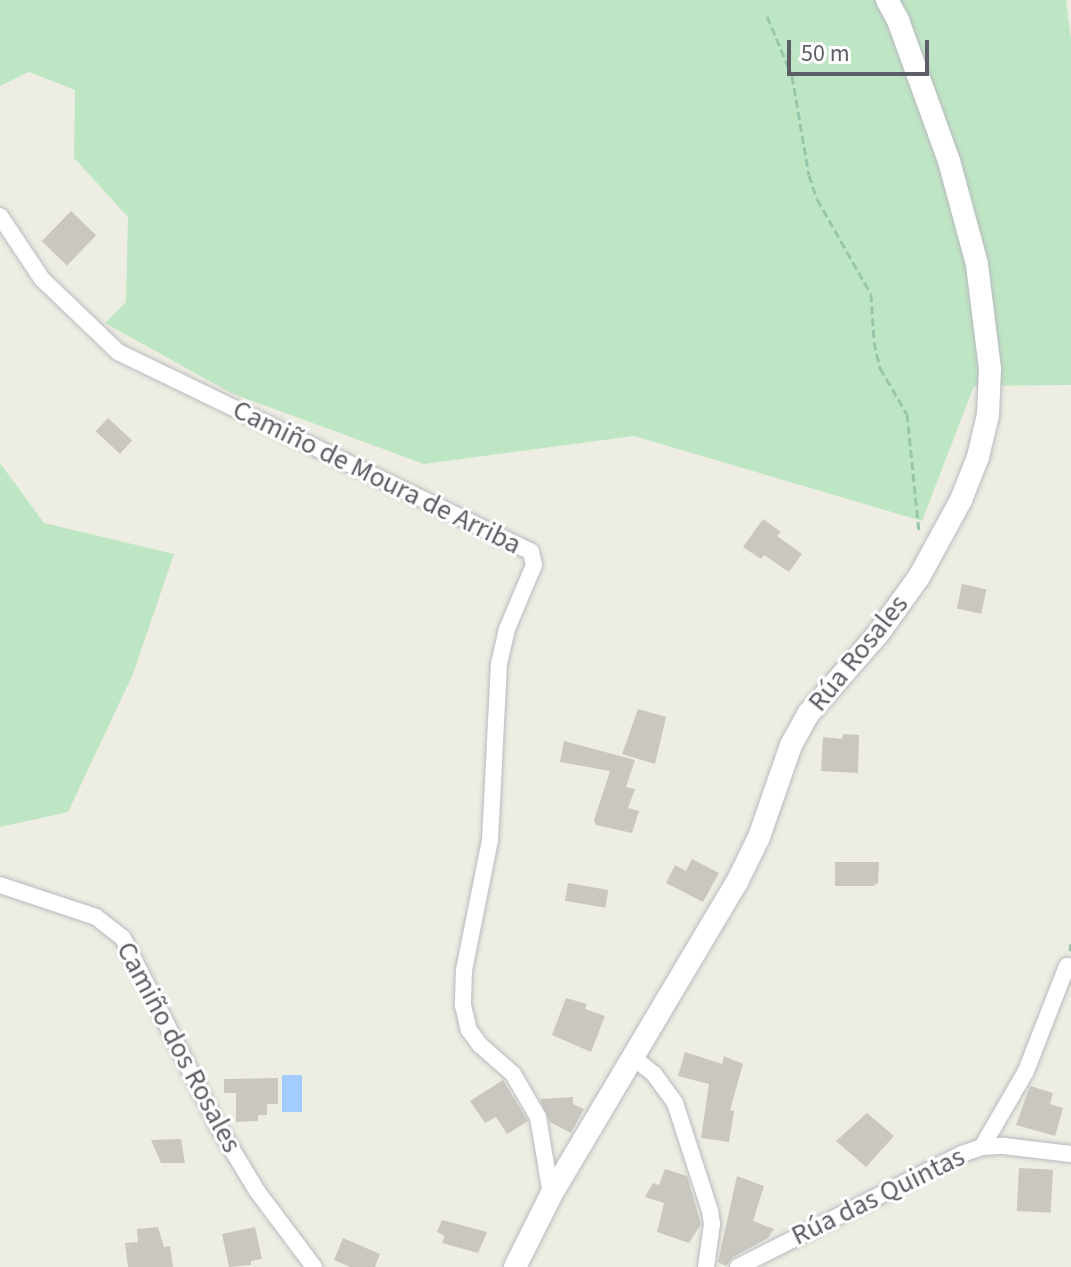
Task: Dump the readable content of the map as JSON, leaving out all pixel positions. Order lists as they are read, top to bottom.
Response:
{
  "streets": {
    "street": [
      "Camiño de Moura de Arriba",
      "Rúa Rosales",
      "Camiño dos Rosales",
      "Rúa das Quintas"
    ]
  },
  "crossings": [
    ["Camiño de Moura de Arriba", "Rúa Rosales"]
  ],
  "scale_bar": "50 m"
}
